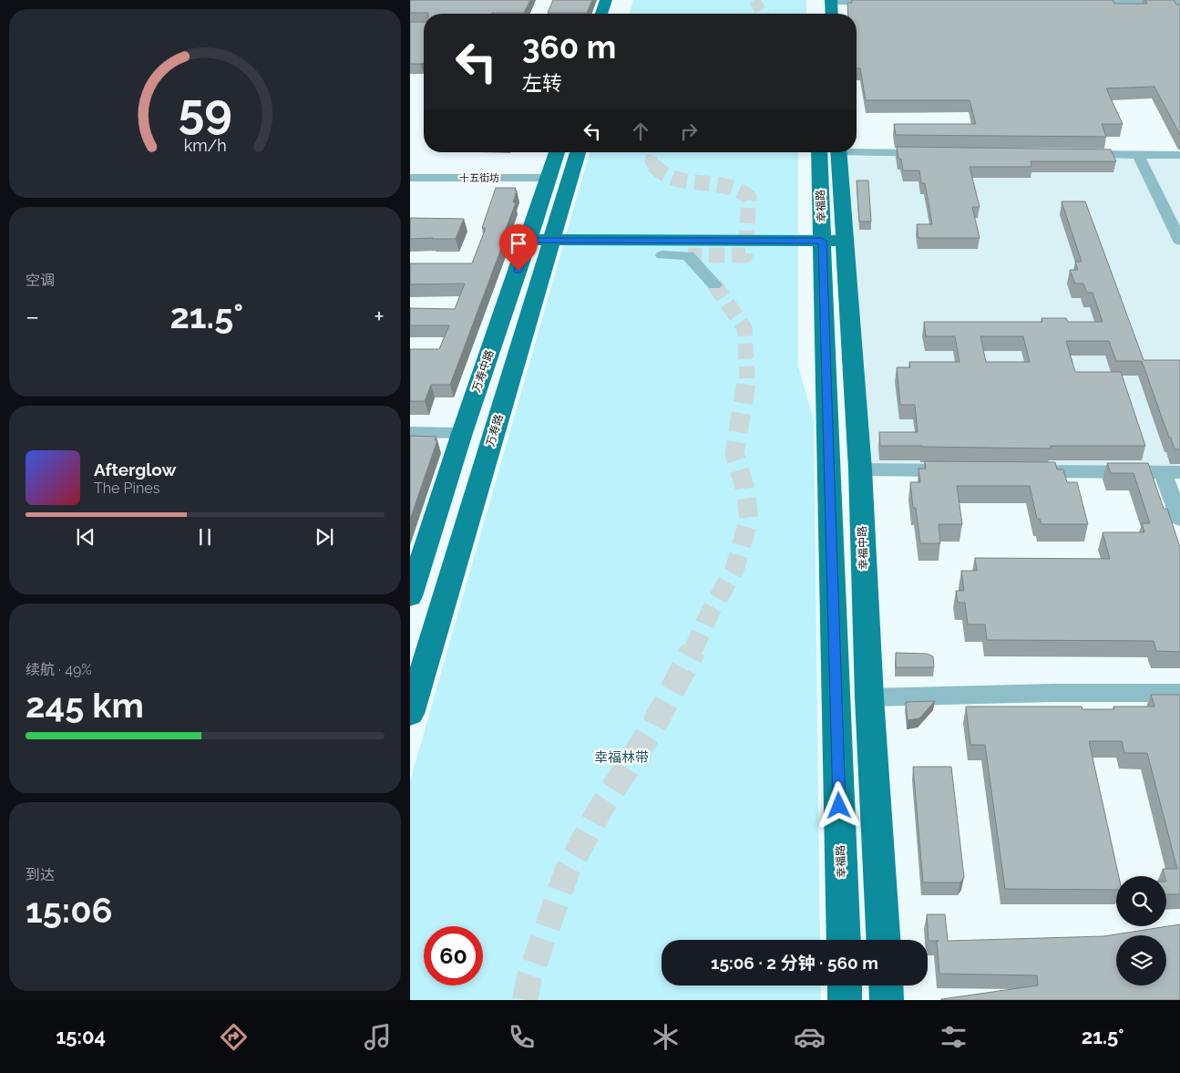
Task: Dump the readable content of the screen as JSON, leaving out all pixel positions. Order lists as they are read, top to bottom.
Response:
{
  "streets": {
    "main road": [
      "幸福路",
      "万寿中路",
      "万寿路",
      "幸福中路"
    ],
    "street": ["十五街坊"]
  },
  "crossings": [
    ["十五街坊", "万寿中路"],
    ["幸福路", "幸福中路"]
  ],
  "parks": ["幸福林带"],
  "page": {
    "turn": ["360 m", "左转"],
    "tile": [
      "空调",
      ["续航 · 49%", "245 km"],
      ["到达", "15:06"]
    ],
    "heat": ["−", "21.5°", "+"],
    "song": ["Afterglow", "The Pines"],
    "limit": "60",
    "trip": "15:06 · 2 分钟 · 560 m",
    "tabs": ["15:04", "21.5°"],
    "gauge": ["59", "km/h"]
  }
}
